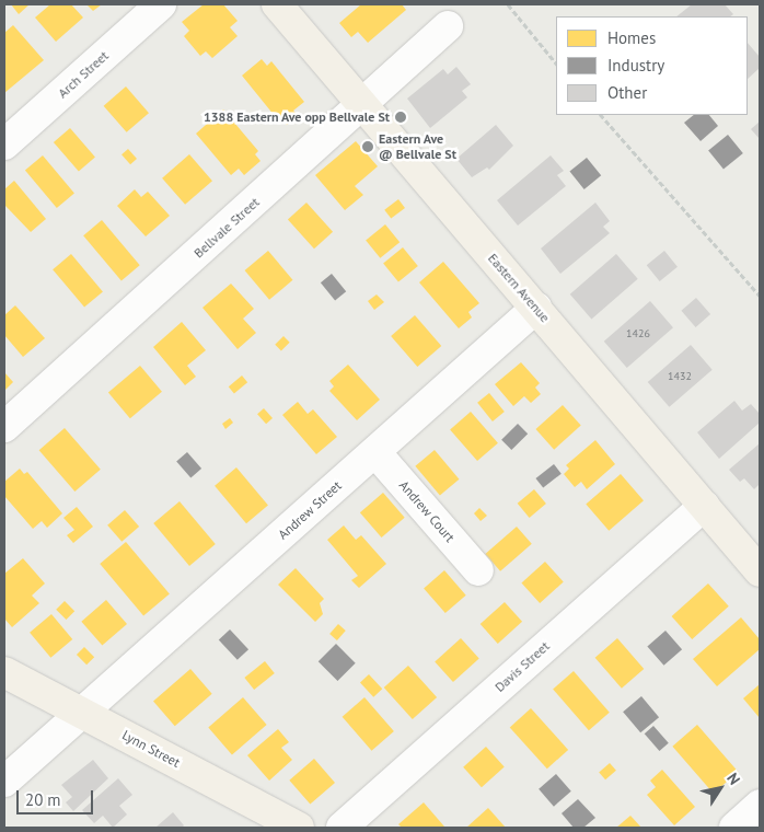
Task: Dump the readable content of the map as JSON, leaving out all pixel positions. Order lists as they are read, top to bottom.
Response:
{
  "streets": {
    "main road": ["Eastern Avenue", "Lynn Street"],
    "street": [
      "Arch Street",
      "Bellvale Street",
      "Andrew Street",
      "Andrew Court",
      "Davis Street"
    ]
  },
  "crossings": [
    ["Bellvale Street", "Eastern Avenue"],
    ["Eastern Avenue", "Andrew Street"],
    ["Eastern Avenue", "Davis Street"],
    ["Andrew Street", "Andrew Court"],
    ["Andrew Street", "Lynn Street"]
  ],
  "places": ["1388 Eastern Ave opp Bellvale St", "Eastern Ave @ Bellvale St"],
  "house_numbers": ["1426", "1432"],
  "legend": ["Homes", "Industry", "Other"],
  "scale_bar": "20 m",
  "north": "top right"
}
